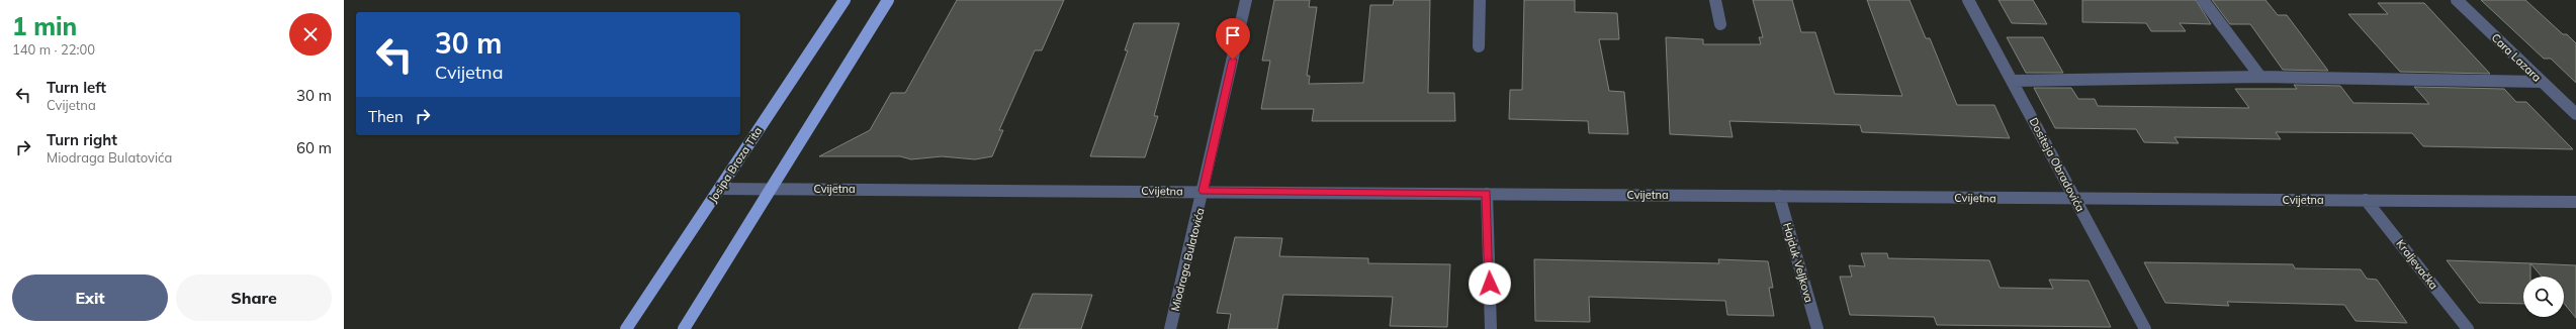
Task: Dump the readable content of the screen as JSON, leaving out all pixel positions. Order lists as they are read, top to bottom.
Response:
{
  "streets": {
    "main road": ["Josipa Broza Tita"],
    "street": [
      "Cara Lazara",
      "Dositeja Obradovića",
      "Cvijetna",
      "Miodraga Bulatovića",
      "Hajduk Veljkova",
      "Kraljevačka"
    ]
  },
  "crossings": [
    ["Josipa Broza Tita", "Cvijetna"],
    ["Dositeja Obradovića", "Cvijetna"],
    ["Cvijetna", "Miodraga Bulatovića"],
    ["Cvijetna", "Hajduk Veljkova"],
    ["Cvijetna", "Kraljevačka"]
  ],
  "page": {
    "heading": ["1 min", "140 m · 22:00"],
    "turn": ["30 m", "Cvijetna"],
    "list": [
      {
        "name": "Turn left",
        "note": "Cvijetna",
        "value": "30 m"
      },
      {
        "name": "Turn right",
        "note": "Miodraga Bulatovića",
        "value": "60 m"
      }
    ],
    "then": "Then",
    "buttons": ["Exit", "Share"]
  }
}
